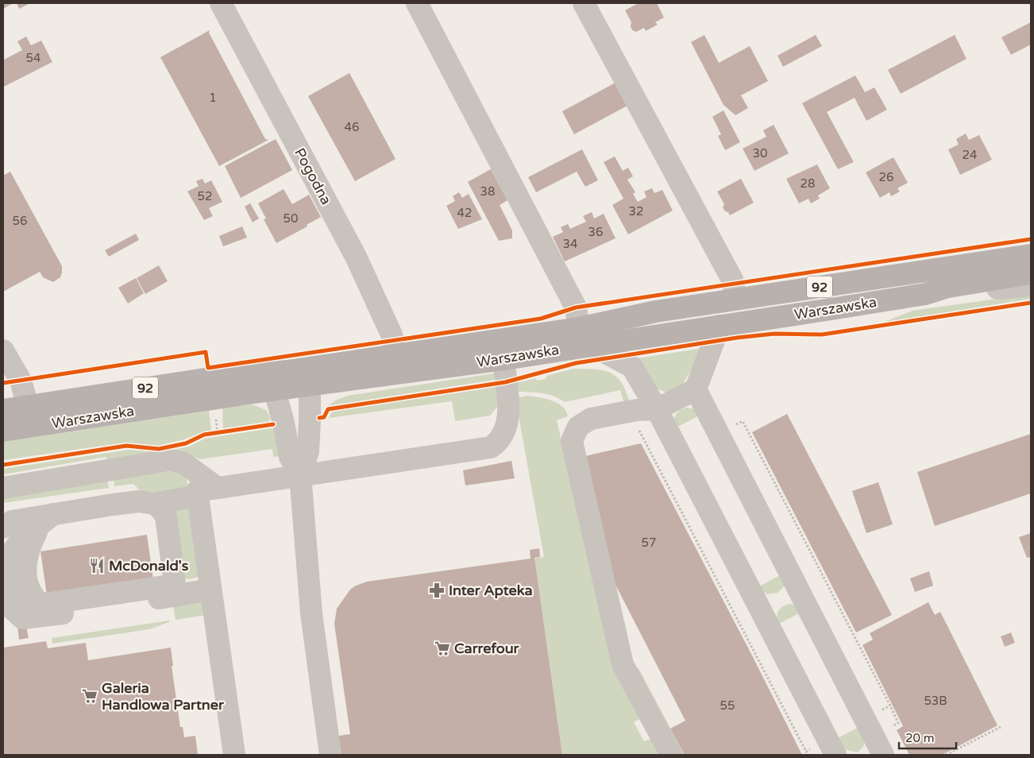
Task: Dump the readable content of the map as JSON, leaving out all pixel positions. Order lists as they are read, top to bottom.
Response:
{
  "streets": {
    "main road": ["92", "Warszawska"],
    "street": ["Pogodna"]
  },
  "crossings": [
    ["Pogodna", "Warszawska"]
  ],
  "places": {
    "restaurant": ["McDonald's"],
    "pharmacy": ["Inter Apteka"],
    "supermarket": ["Carrefour", "Galeria Handlowa Partner"]
  },
  "house_numbers": [
    "54",
    "1",
    "46",
    "30",
    "24",
    "26",
    "28",
    "38",
    "52",
    "32",
    "42",
    "50",
    "56",
    "36",
    "34",
    "57",
    "53B",
    "55"
  ],
  "scale_bar": "20 m"
}
